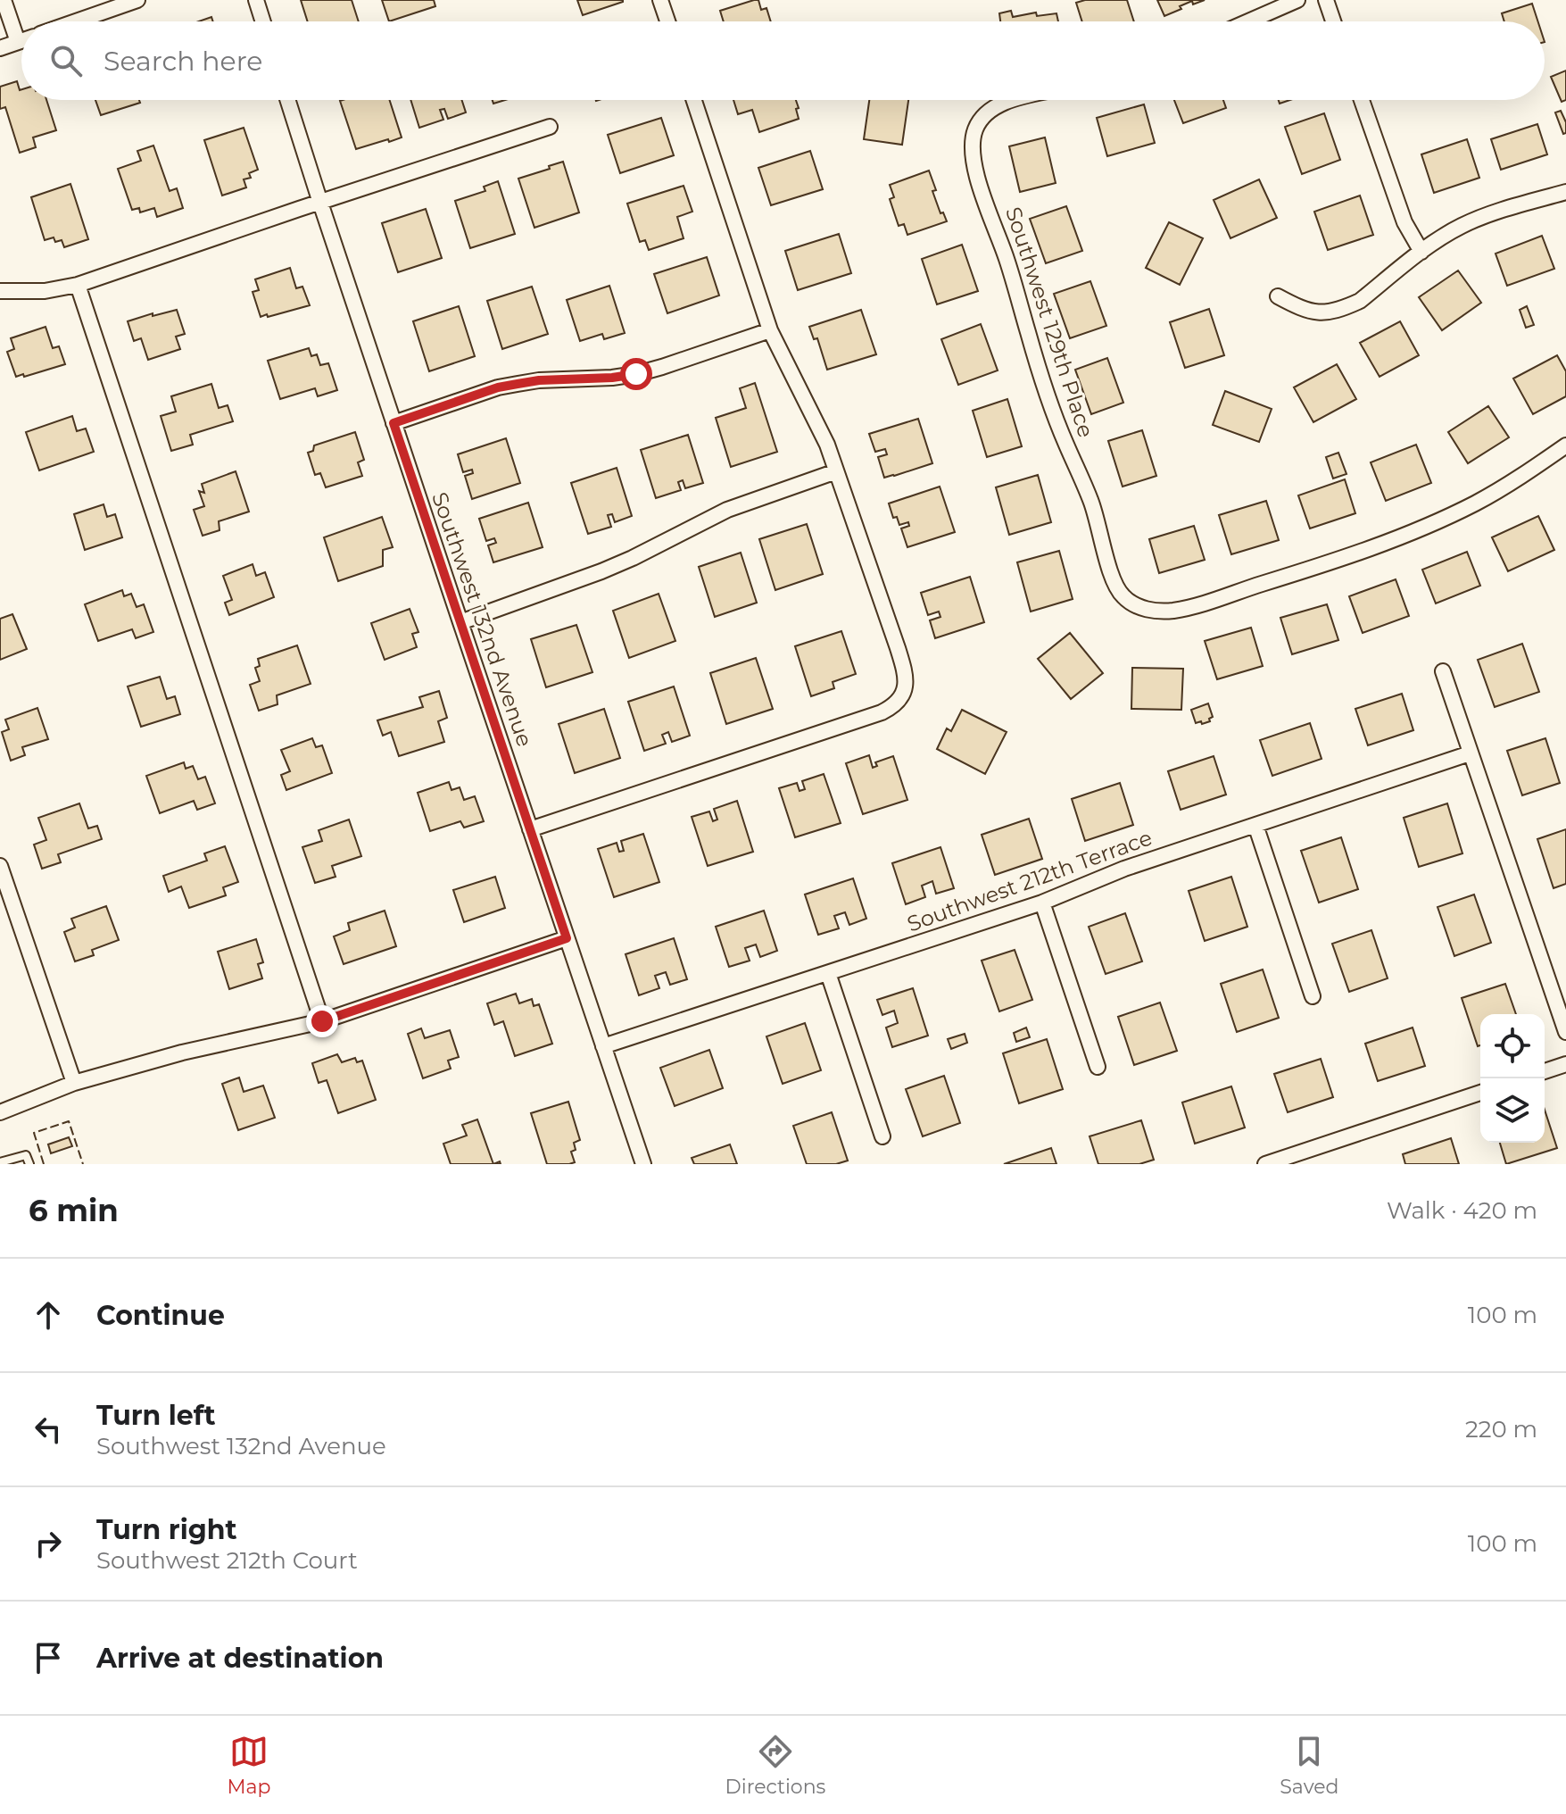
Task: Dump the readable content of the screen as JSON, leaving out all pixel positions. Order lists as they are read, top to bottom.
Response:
{
  "streets": {
    "street": ["Southwest 129th Place", "Southwest 132nd Avenue", "Southwest 212th Terrace"]
  },
  "crossings": [
    ["Southwest 132nd Avenue", "Southwest 212th Terrace"]
  ],
  "page": {
    "search": "Search here",
    "heading": ["6 min", "Walk · 420 m"],
    "list": [
      ["Continue", "100 m"],
      ["Turn left", "Southwest 132nd Avenue", "220 m"],
      ["Turn right", "Southwest 212th Court", "100 m"],
      "Arrive at destination"
    ],
    "nav": ["Map", "Directions", "Saved"]
  }
}
